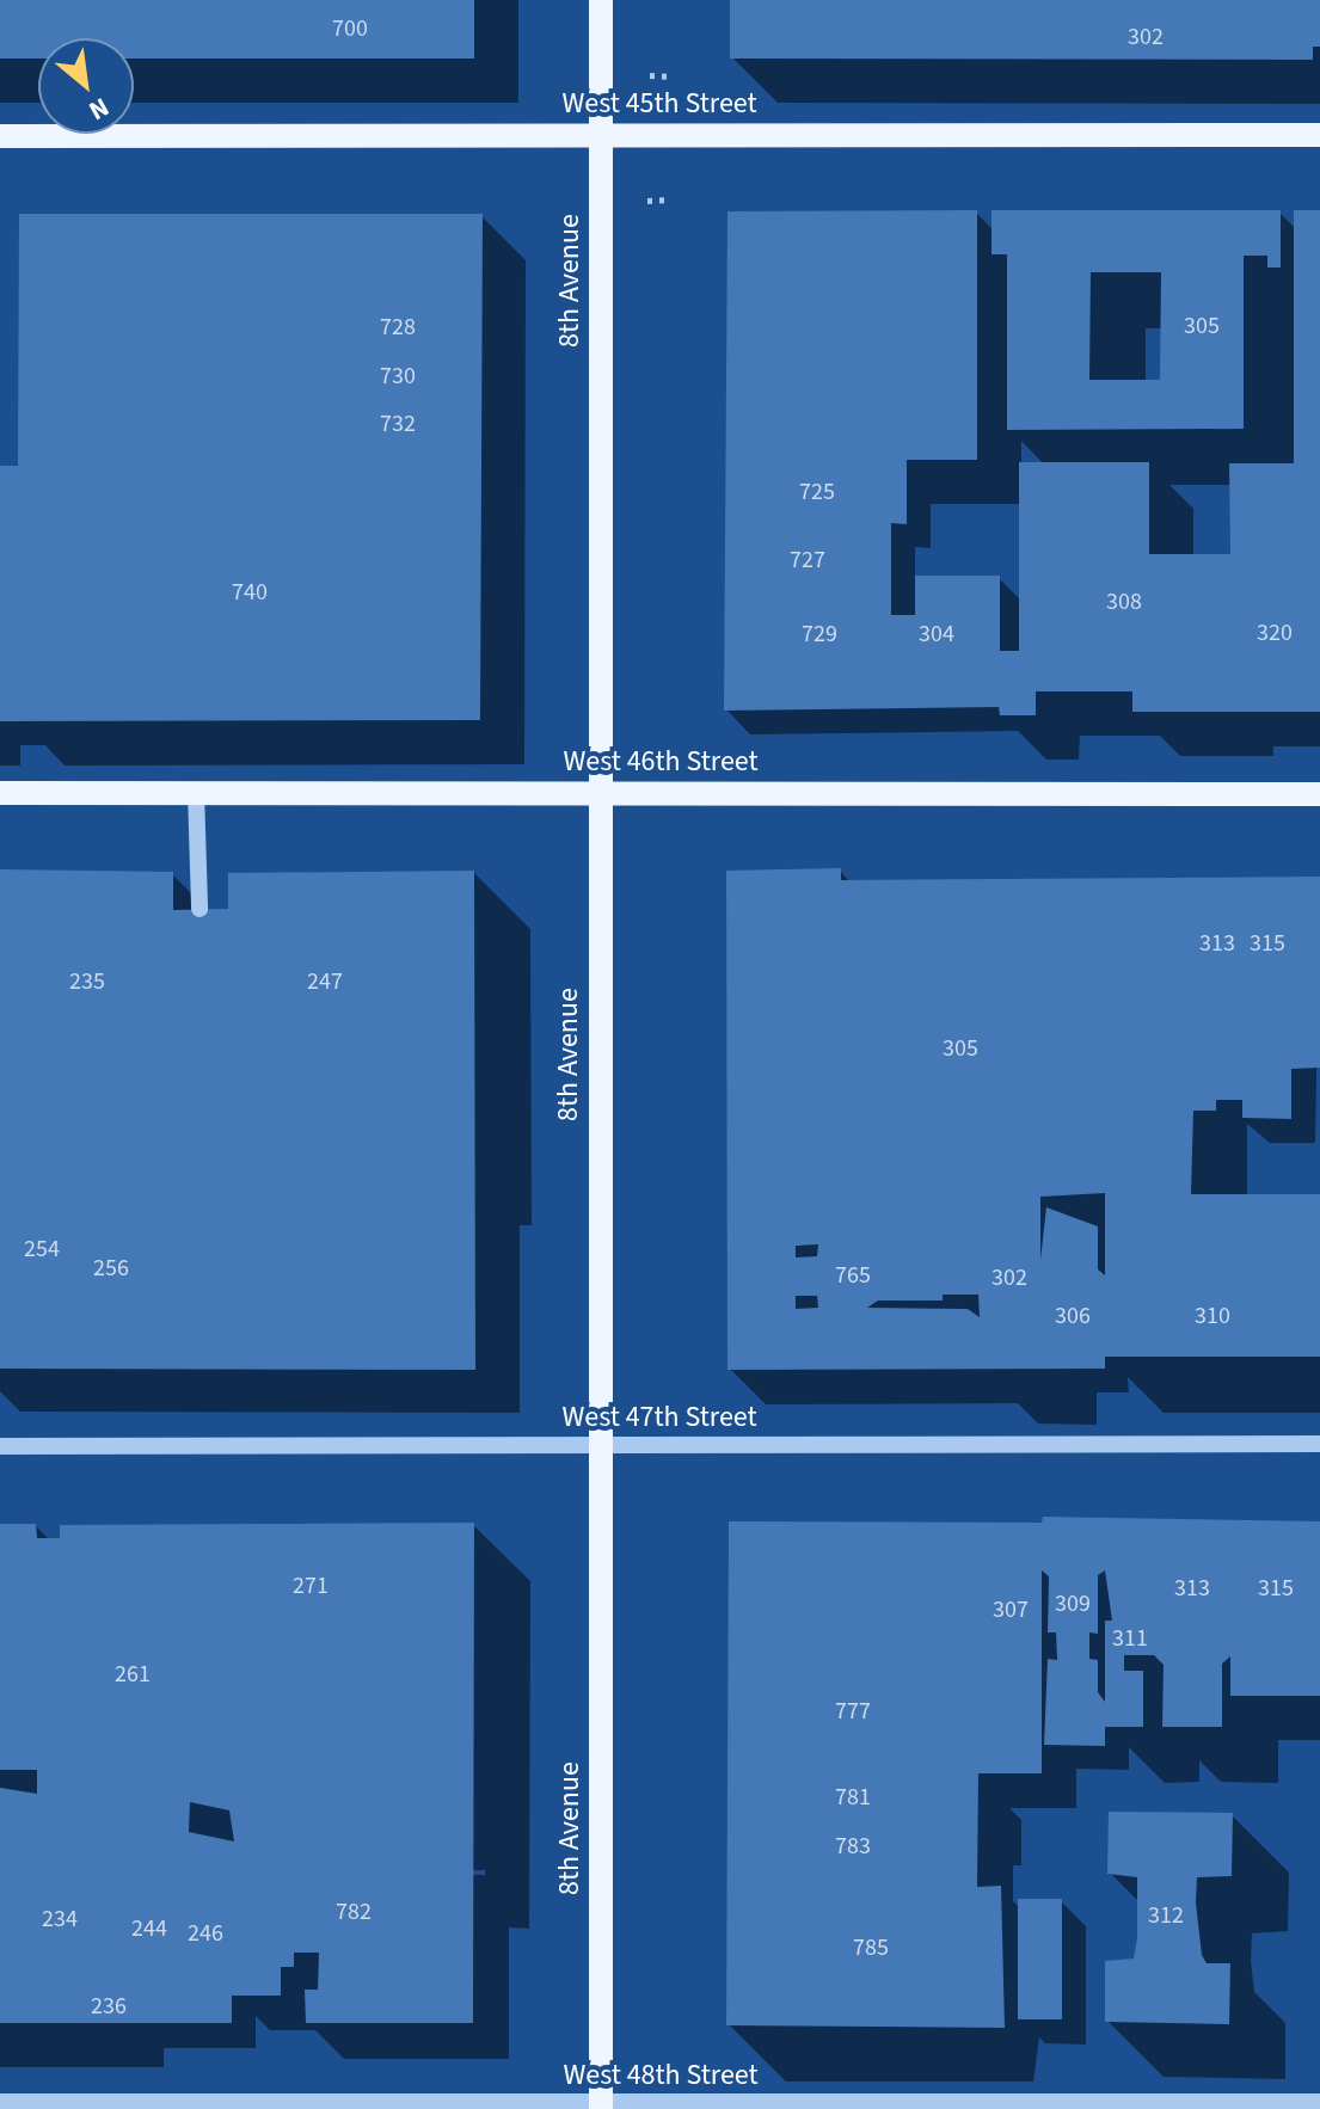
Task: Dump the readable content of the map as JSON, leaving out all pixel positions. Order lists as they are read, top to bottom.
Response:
{
  "streets": {
    "main road": ["West 45th Street", "8th Avenue", "West 46th Street"],
    "street": ["West 47th Street", "West 48th Street"]
  },
  "crossings": [
    ["West 45th Street", "8th Avenue"],
    ["8th Avenue", "West 46th Street"],
    ["8th Avenue", "West 47th Street"],
    ["8th Avenue", "West 48th Street"]
  ],
  "house_numbers": [
    "700",
    "302",
    "305",
    "728",
    "730",
    "732",
    "725",
    "727",
    "740",
    "308",
    "320",
    "729",
    "304",
    "313",
    "315",
    "235",
    "247",
    "305",
    "254",
    "256",
    "765",
    "302",
    "306",
    "310",
    "271",
    "313",
    "315",
    "309",
    "307",
    "311",
    "261",
    "777",
    "781",
    "783",
    "782",
    "312",
    "234",
    "244",
    "246",
    "785",
    "236"
  ],
  "north": "bottom right"
}
